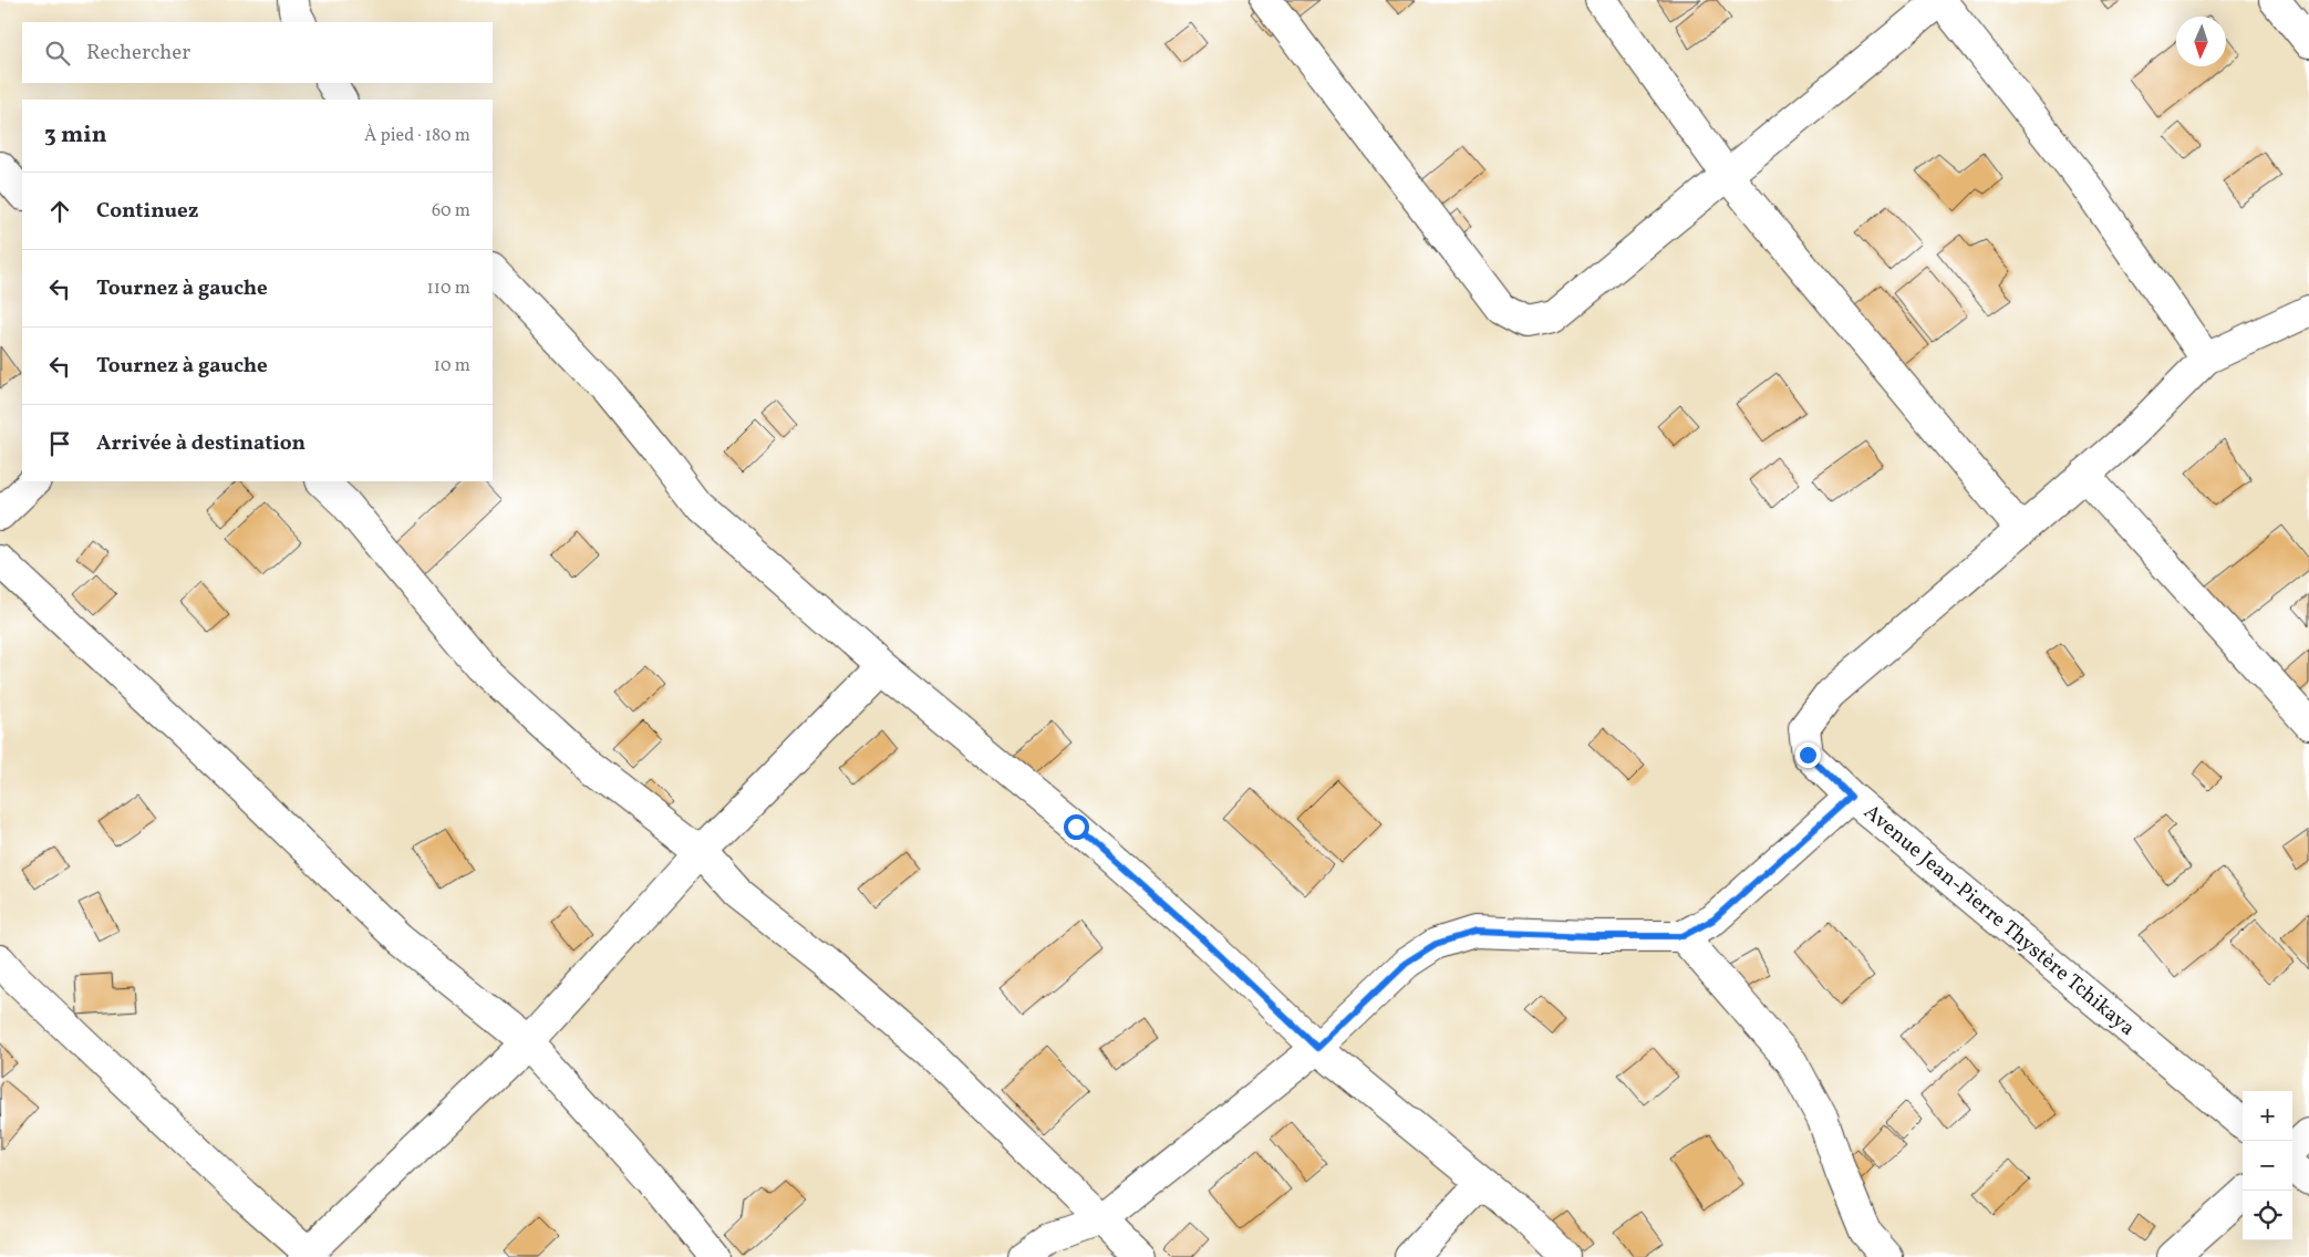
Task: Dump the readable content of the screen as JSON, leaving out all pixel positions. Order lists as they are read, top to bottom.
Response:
{
  "streets": {
    "street": ["Avenue Jean-Pierre Thystère Tchikaya"]
  },
  "north": "bottom",
  "page": {
    "search": "Rechercher",
    "heading": ["3 min", "À pied · 180 m"],
    "list": [
      ["Continuez", "60 m"],
      ["Tournez à gauche", "110 m"],
      ["Tournez à gauche", "10 m"],
      "Arrivée à destination"
    ],
    "map_buttons": ["+", "−"]
  }
}
